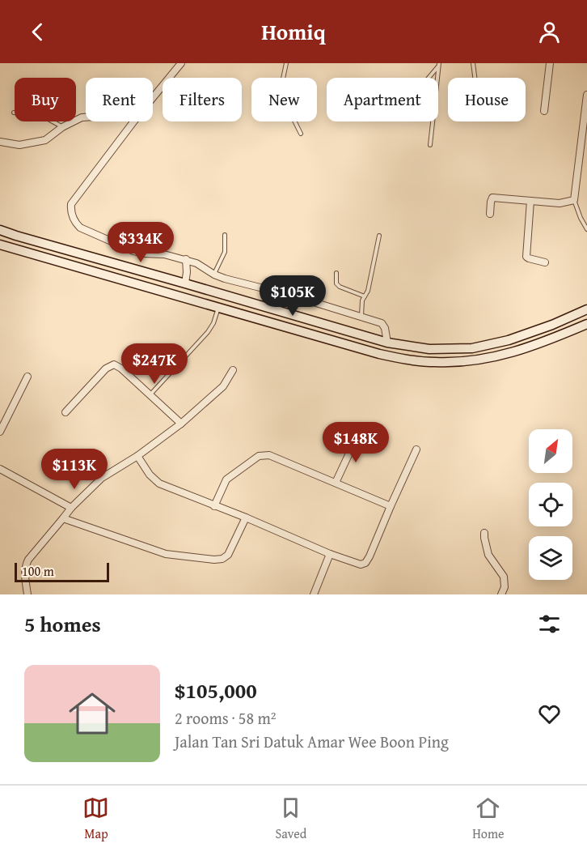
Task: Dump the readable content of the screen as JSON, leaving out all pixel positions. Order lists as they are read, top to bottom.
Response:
{
  "scale_bar": "100 m",
  "north": "top right",
  "page": {
    "header": "Homiq",
    "chip": [
      "Buy",
      "Rent",
      "Filters",
      "New",
      "Apartment",
      "House"
    ],
    "price": [
      "$334K",
      "$105K",
      "$247K",
      "$148K",
      "$113K"
    ],
    "scale": "100 m",
    "heading": "5 homes",
    "list": [
      {
        "name": "$105,000",
        "note": "2 rooms · 58 m² · Jalan Tan Sri Datuk Amar Wee Boon Ping"
      }
    ],
    "tabs": ["Map", "Saved", "Home"]
  }
}
